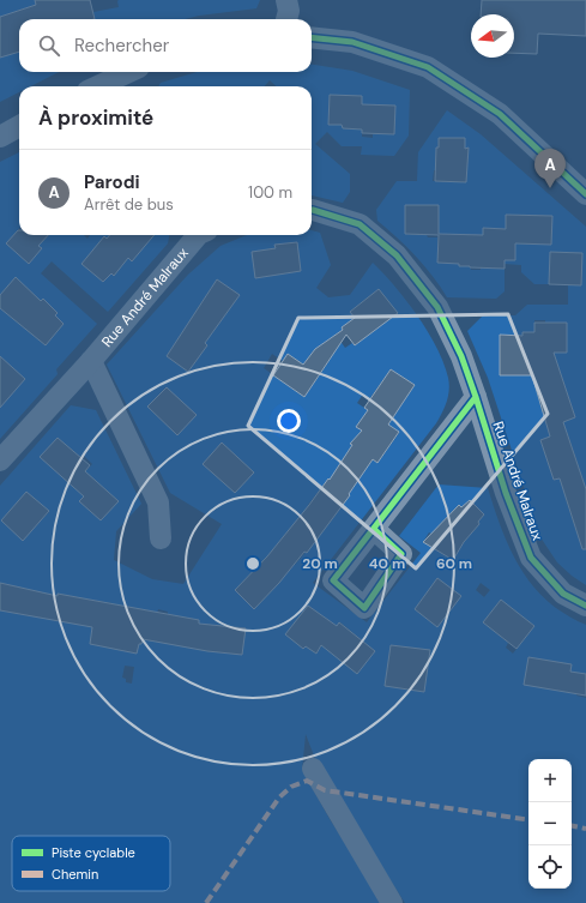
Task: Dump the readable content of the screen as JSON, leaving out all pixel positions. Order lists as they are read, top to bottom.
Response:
{
  "streets": {
    "street": ["Rue André Malraux"]
  },
  "legend": ["Piste cyclable", "Chemin"],
  "north": "left",
  "page": {
    "search": "Rechercher",
    "heading": "À proximité",
    "pins": "A",
    "list": [
      {
        "mark": "A",
        "name": "Parodi",
        "note": "Arrêt de bus",
        "value": "100 m"
      }
    ],
    "map_buttons": ["+", "−"]
  },
  "rings": ["20 m", "40 m", "60 m"]
}
